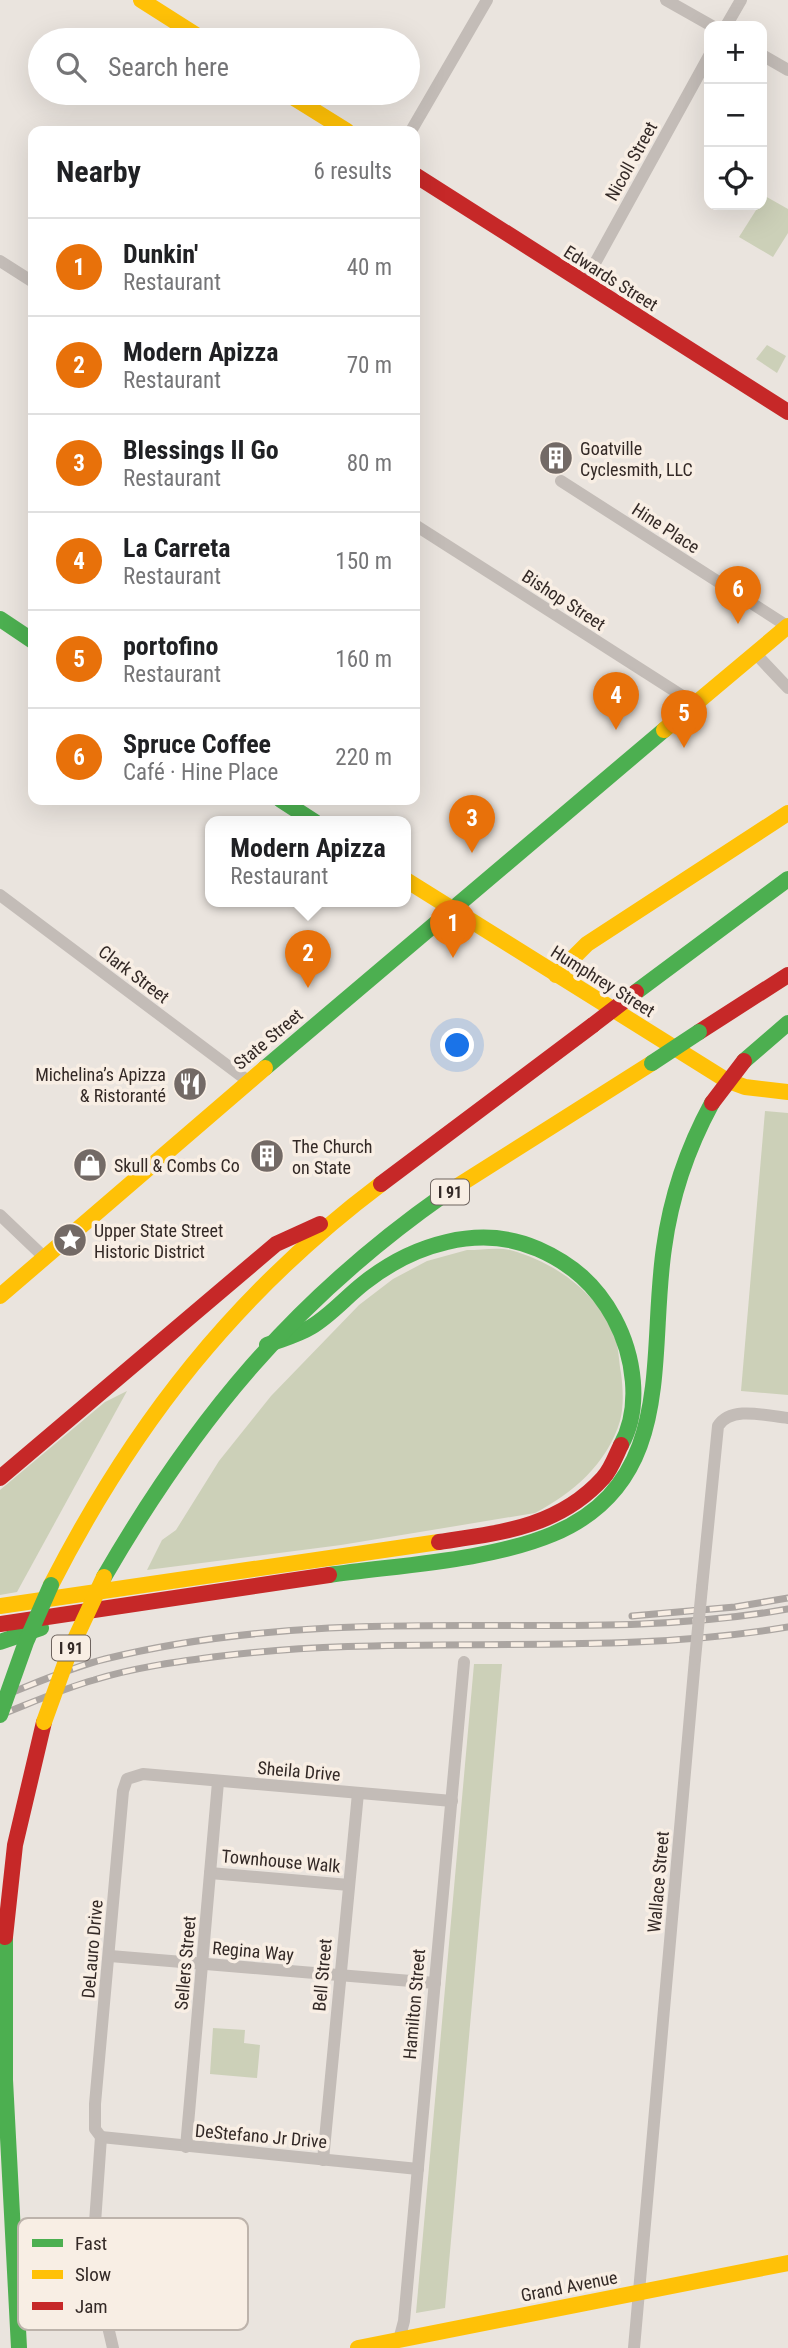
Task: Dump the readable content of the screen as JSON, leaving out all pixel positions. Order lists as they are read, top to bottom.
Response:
{
  "streets": {
    "main road": [
      "Edwards Street",
      "Humphrey Street",
      "State Street",
      "I 91",
      "Grand Avenue"
    ],
    "street": [
      "Nicoll Street",
      "Hine Place",
      "Bishop Street",
      "Clark Street",
      "Sheila Drive",
      "Townhouse Walk",
      "Wallace Street",
      "DeLauro Drive",
      "Regina Way",
      "Sellers Street",
      "Bell Street",
      "Hamilton Street",
      "DeStefano Jr Drive"
    ]
  },
  "crossings": [
    ["Nicoll Street", "Edwards Street"],
    ["Hine Place", "State Street"],
    ["Bishop Street", "State Street"],
    ["Clark Street", "State Street"],
    ["Humphrey Street", "State Street"],
    ["Sheila Drive", "DeLauro Drive"],
    ["Sheila Drive", "Sellers Street"],
    ["Sheila Drive", "Bell Street"],
    ["Sheila Drive", "Hamilton Street"],
    ["Townhouse Walk", "Sellers Street"],
    ["Townhouse Walk", "Bell Street"],
    ["Wallace Street", "Grand Avenue"],
    ["DeLauro Drive", "Regina Way"],
    ["DeLauro Drive", "DeStefano Jr Drive"],
    ["Regina Way", "Sellers Street"],
    ["Regina Way", "Bell Street"],
    ["Regina Way", "Hamilton Street"],
    ["Sellers Street", "DeStefano Jr Drive"],
    ["Bell Street", "DeStefano Jr Drive"],
    ["Hamilton Street", "DeStefano Jr Drive"],
    ["Hamilton Street", "Grand Avenue"]
  ],
  "places": {
    "building": ["Goatville Cyclesmith, LLC", "The Church on State"],
    "restaurant": ["Michelina’s Apizza & Ristoranté"],
    "shop": ["Skull & Combs Co"],
    "place": ["Upper State Street Historic District"]
  },
  "legend": ["Fast", "Slow", "Jam"],
  "page": {
    "map_buttons": ["+", "−"],
    "search": "Search here",
    "heading": ["Nearby", "6 results"],
    "list": [
      {
        "mark": "1",
        "name": "Dunkin'",
        "note": "Restaurant",
        "value": "40 m"
      },
      {
        "mark": "2",
        "name": "Modern Apizza",
        "note": "Restaurant",
        "value": "70 m"
      },
      {
        "mark": "3",
        "name": "Blessings II Go",
        "note": "Restaurant",
        "value": "80 m"
      },
      {
        "mark": "4",
        "name": "La Carreta",
        "note": "Restaurant",
        "value": "150 m"
      },
      {
        "mark": "5",
        "name": "portofino",
        "note": "Restaurant",
        "value": "160 m"
      },
      {
        "mark": "6",
        "name": "Spruce Coffee",
        "note": "Café · Hine Place",
        "value": "220 m"
      }
    ],
    "pins": [
      "6",
      "4",
      "5",
      "3",
      "1",
      "2"
    ],
    "popup": ["Modern Apizza", "Restaurant"]
  }
}
